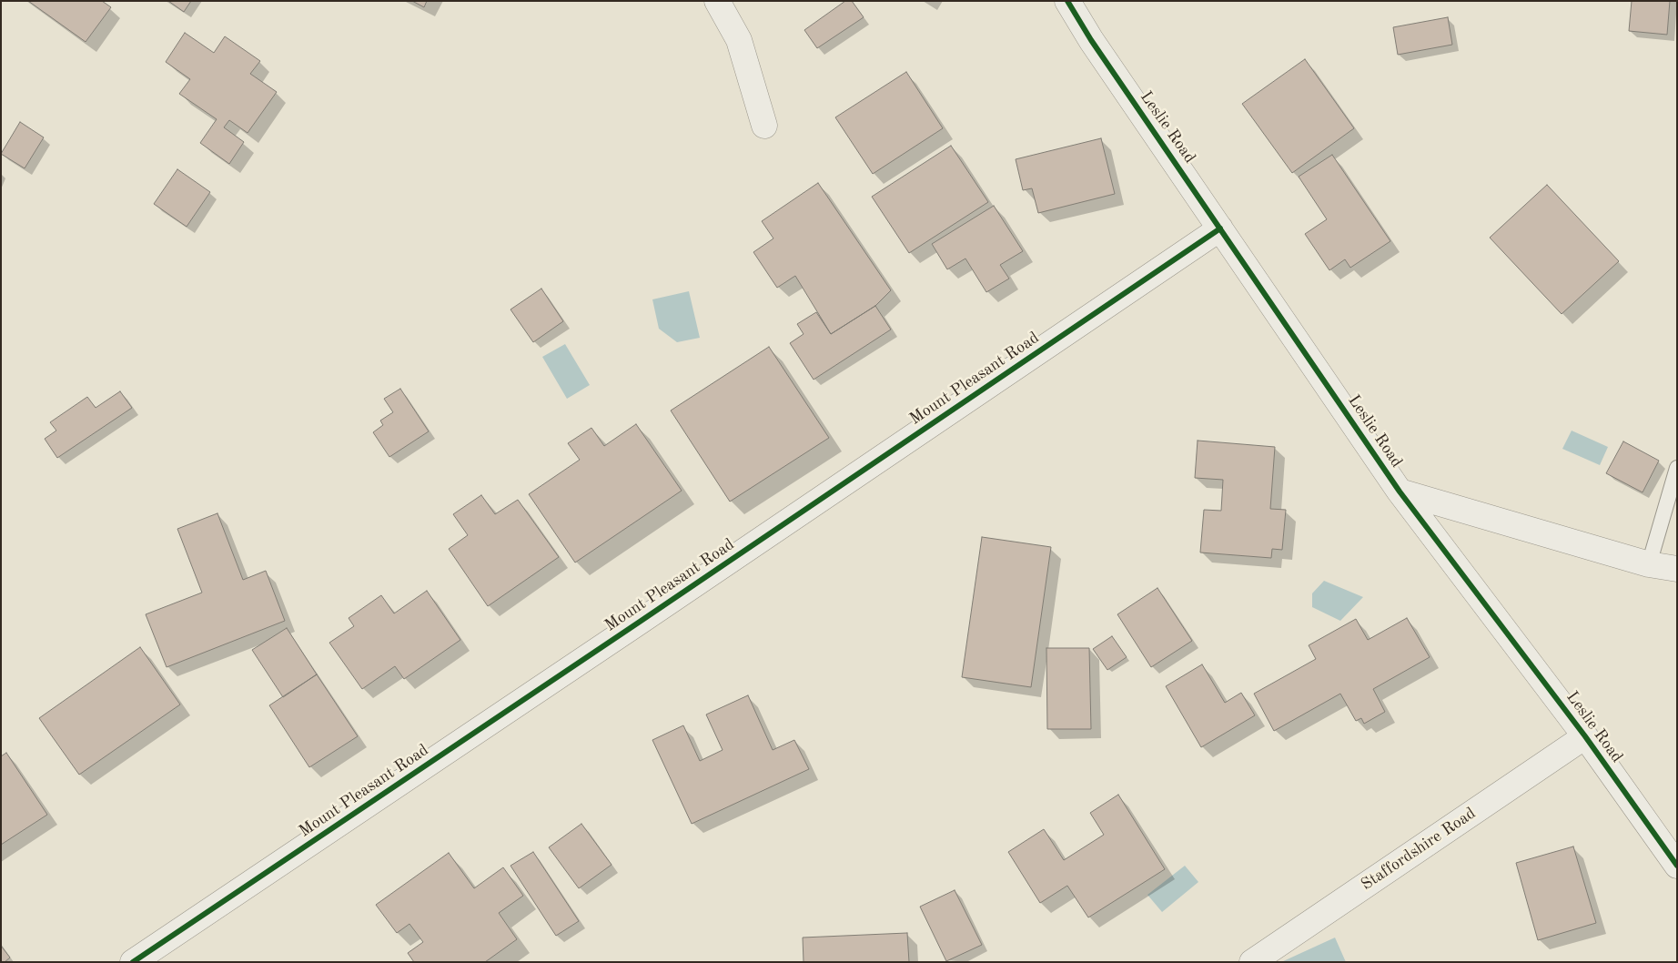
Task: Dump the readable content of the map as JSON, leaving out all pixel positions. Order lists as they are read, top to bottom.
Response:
{
  "streets": {
    "street": ["Leslie Road", "Mount Pleasant Road", "Staffordshire Road"]
  },
  "crossings": [
    ["Leslie Road", "Mount Pleasant Road"],
    ["Leslie Road", "Staffordshire Road"]
  ]
}
